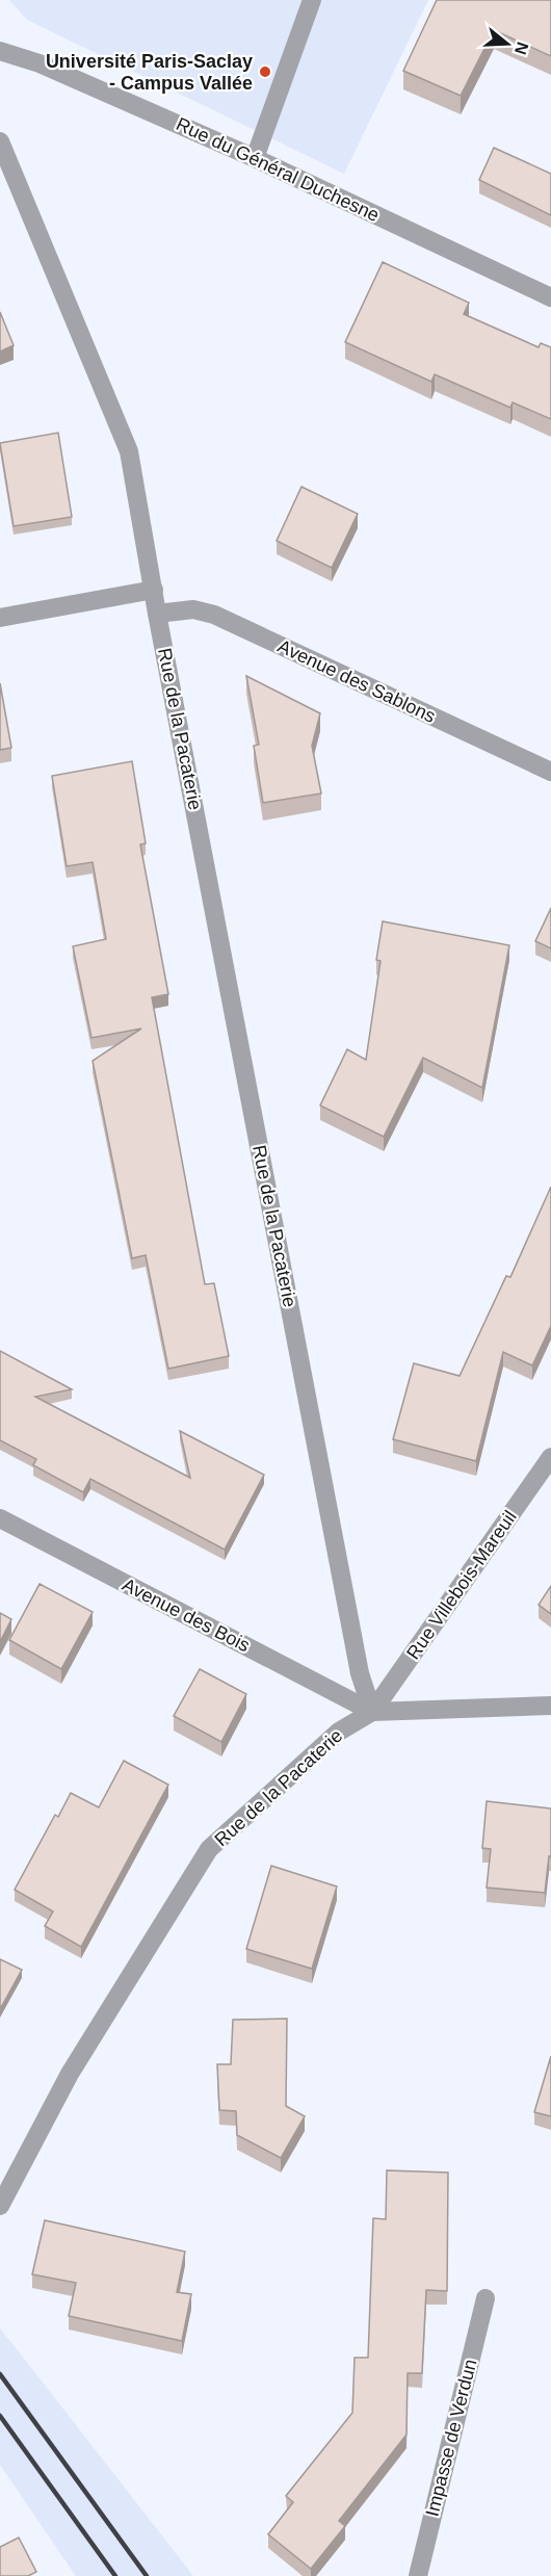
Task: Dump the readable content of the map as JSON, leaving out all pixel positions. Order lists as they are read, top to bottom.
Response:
{
  "streets": {
    "street": [
      "Rue du Général Duchesne",
      "Avenue des Sablons",
      "Rue de la Pacaterie",
      "Rue Villebois-Mareuil",
      "Avenue des Bois",
      "Impasse de Verdun"
    ]
  },
  "crossings": [
    ["Avenue des Sablons", "Rue de la Pacaterie"],
    ["Rue de la Pacaterie", "Rue Villebois-Mareuil"],
    ["Rue de la Pacaterie", "Avenue des Bois"],
    ["Rue Villebois-Mareuil", "Avenue des Bois"]
  ],
  "places": ["Université Paris-Saclay - Campus Vallée"],
  "north": "right"
}
